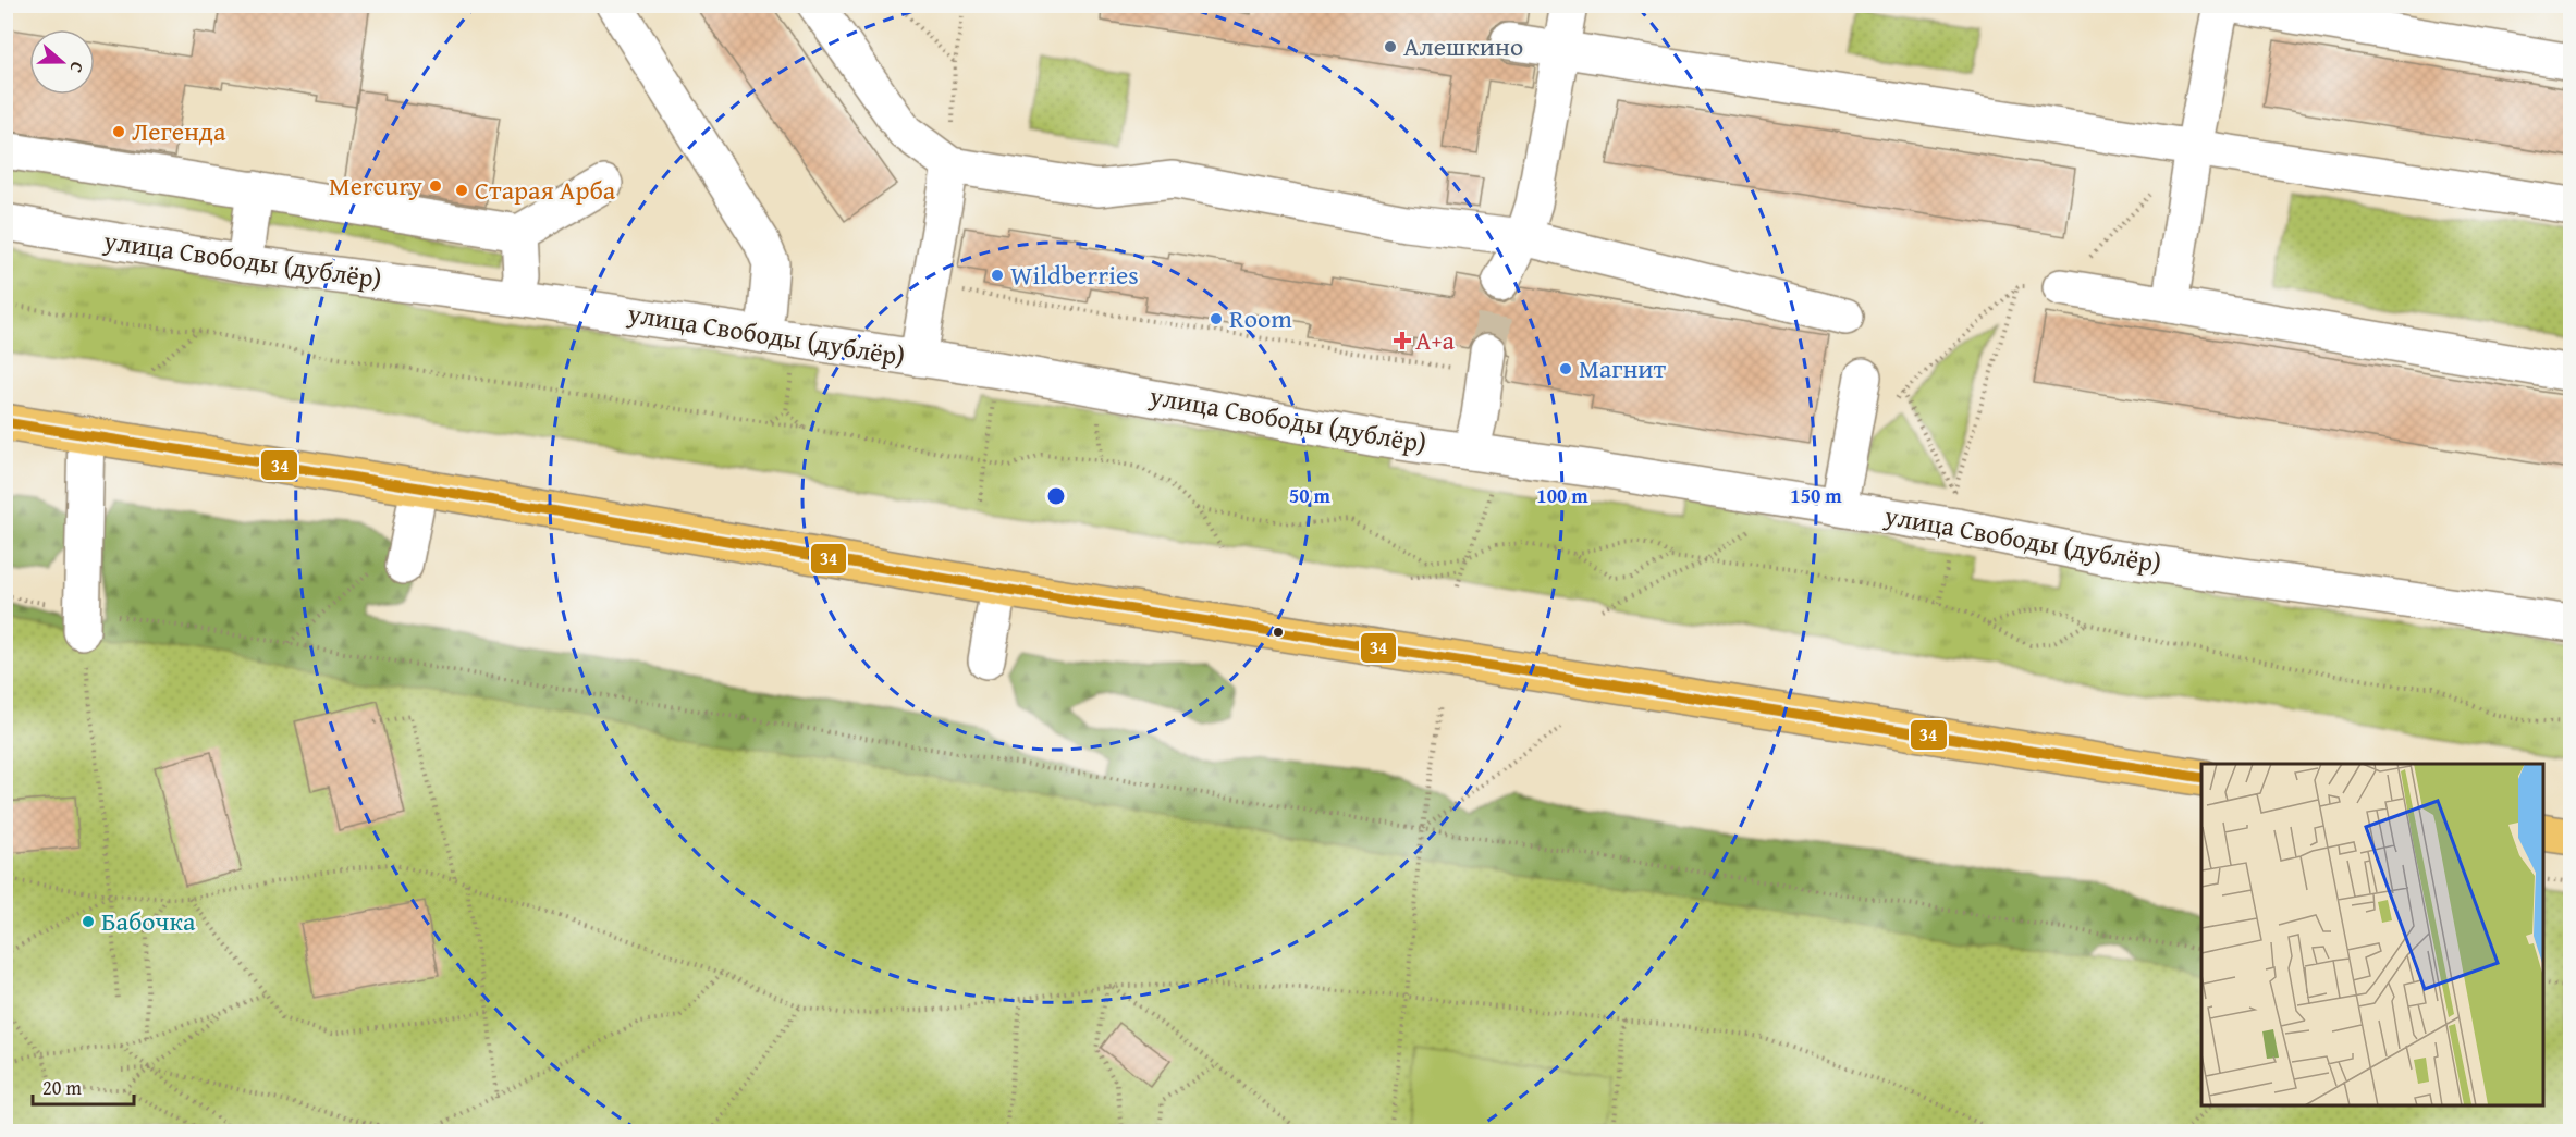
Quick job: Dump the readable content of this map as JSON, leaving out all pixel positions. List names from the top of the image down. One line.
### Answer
{"streets":{"street":["улица Свободы (дублёр)"]},"places":{"other":["Алешкино","Легенда","Mercury","Старая Арба","Wildberries","Room","Магнит","Бабочка"],"health":["А+а"]},"lines":["transit line 34"],"scale_bar":"20 m","north":"right","rings":["50 m","100 m","150 m"]}
